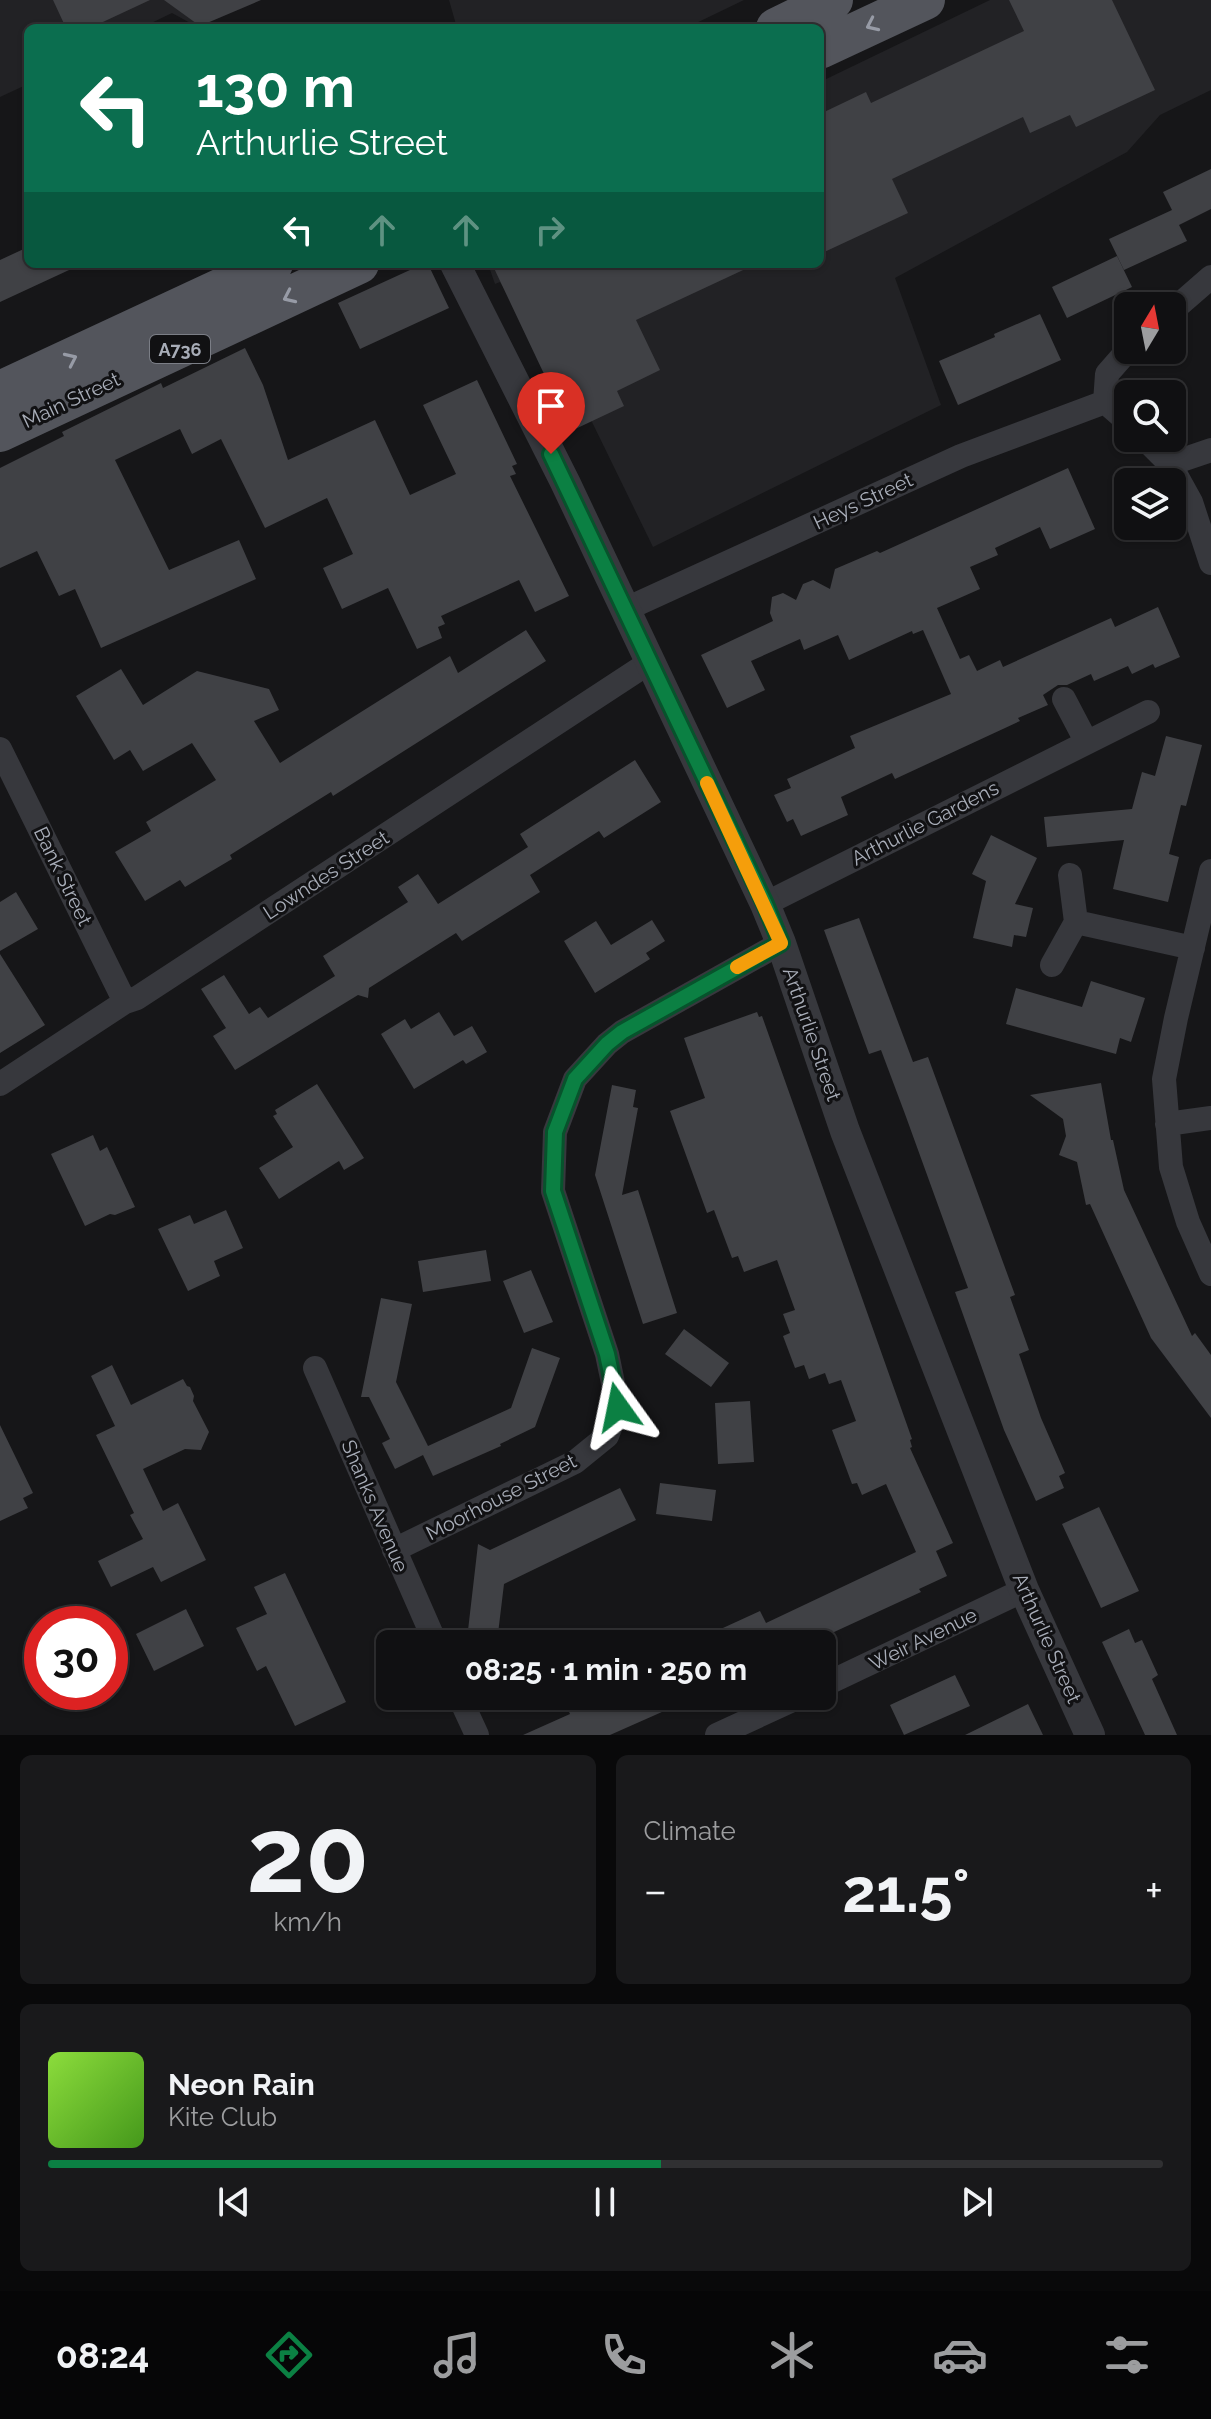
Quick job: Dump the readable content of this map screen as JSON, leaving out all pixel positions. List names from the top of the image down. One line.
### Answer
{"streets":{"main road":["A736","Main Street"],"street":["Heys Street","Arthurlie Gardens","Lowndes Street","Bank Street","Arthurlie Street","Moorhouse Street","Shanks Avenue","Weir Avenue"]},"crossings":[["Heys Street","Arthurlie Street"],["Arthurlie Gardens","Arthurlie Street"],["Lowndes Street","Bank Street"],["Lowndes Street","Arthurlie Street"],["Arthurlie Street","Moorhouse Street"],["Arthurlie Street","Weir Avenue"],["Moorhouse Street","Shanks Avenue"]],"north":"top","page":{"turn":["130 m","Arthurlie Street"],"limit":"30","trip":"08:25 · 1 min · 250 m","tile":[["20","km/h"],"Climate"],"heat":["−","21.5°","+"],"song":["Neon Rain","Kite Club"],"tabs":"08:24"}}
